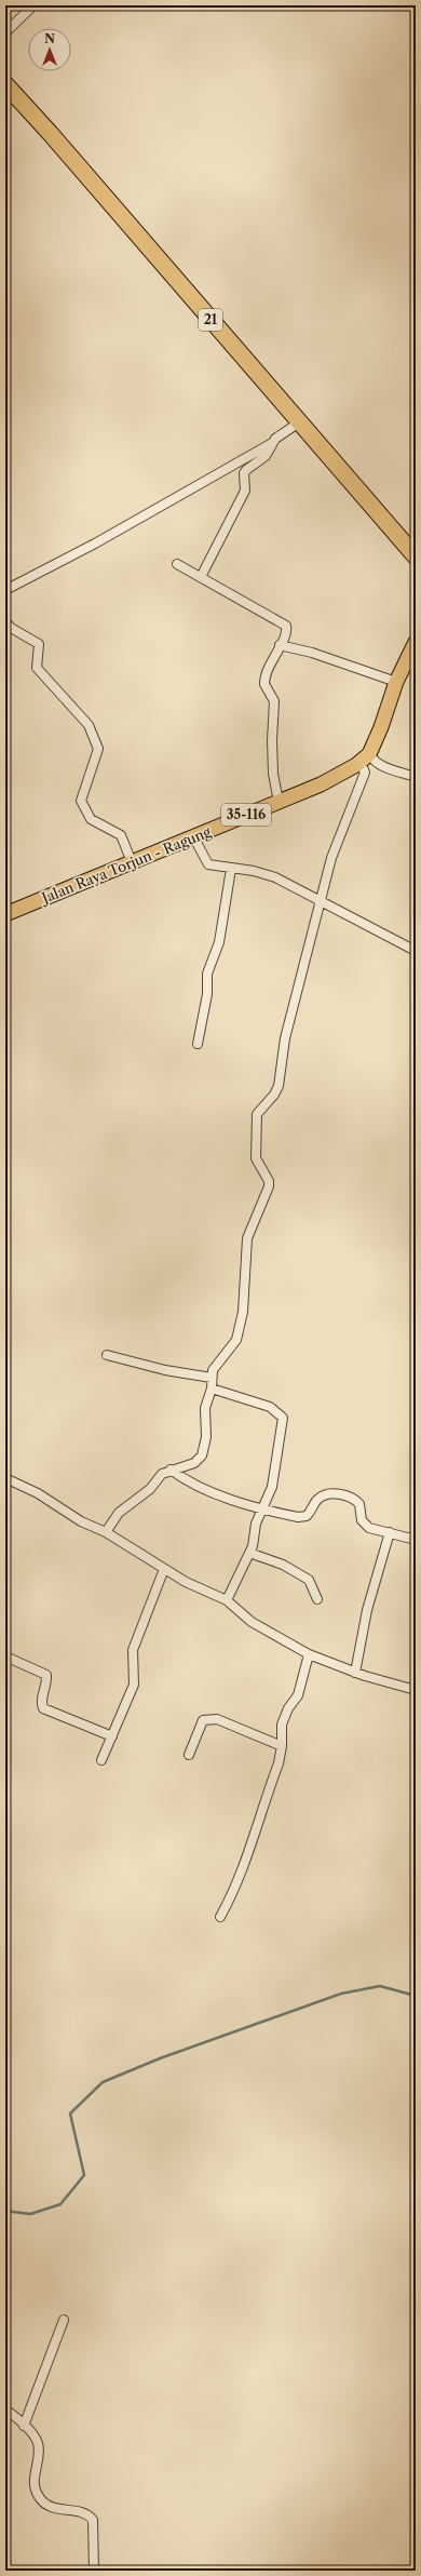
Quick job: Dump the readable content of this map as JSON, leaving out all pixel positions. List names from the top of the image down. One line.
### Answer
{"streets":{"highway":["21"],"main road":["35-116","Jalan Raya Torjun - Ragung"]},"north":"top"}
